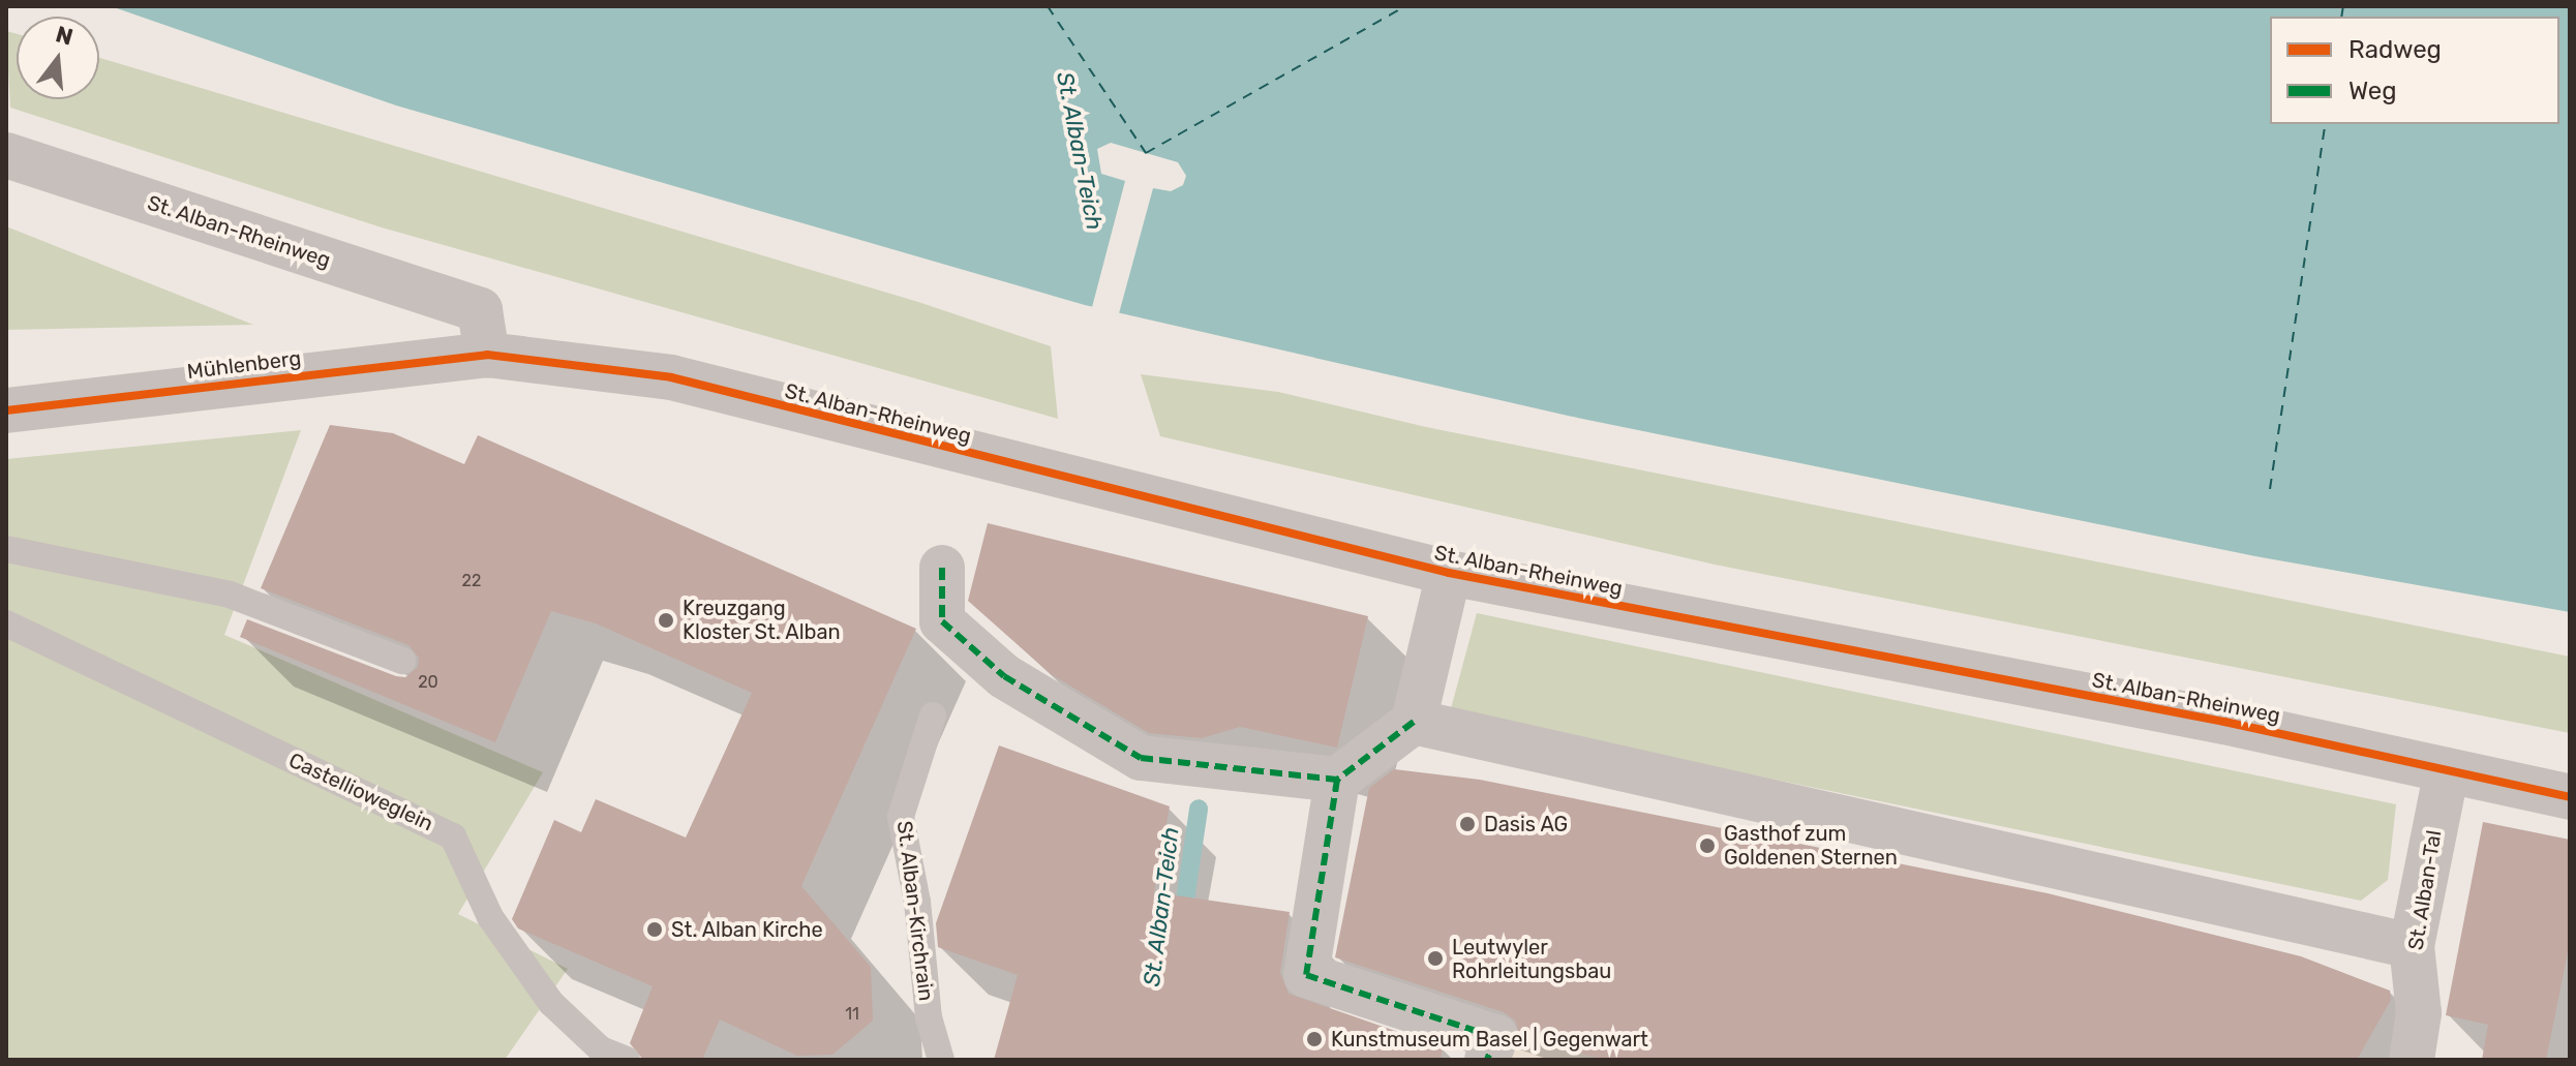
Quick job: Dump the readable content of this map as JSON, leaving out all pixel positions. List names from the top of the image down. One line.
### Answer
{"streets":{"street":["St. Alban-Rheinweg","Mühlenberg","St. Alban-Tal"],"lane":["Castellioweglein","St. Alban-Kirchrain"]},"crossings":[["St. Alban-Rheinweg","Mühlenberg"],["St. Alban-Rheinweg","St. Alban-Tal"]],"water":["St. Alban-Teich"],"places":["Kreuzgang Kloster St. Alban","Dasis AG","Gasthof zum Goldenen Sternen","St. Alban Kirche","Leutwyler Rohrleitungsbau","Kunstmuseum Basel | Gegenwart"],"house_numbers":["22","20","11"],"legend":["Radweg","Weg"],"north":"top"}
